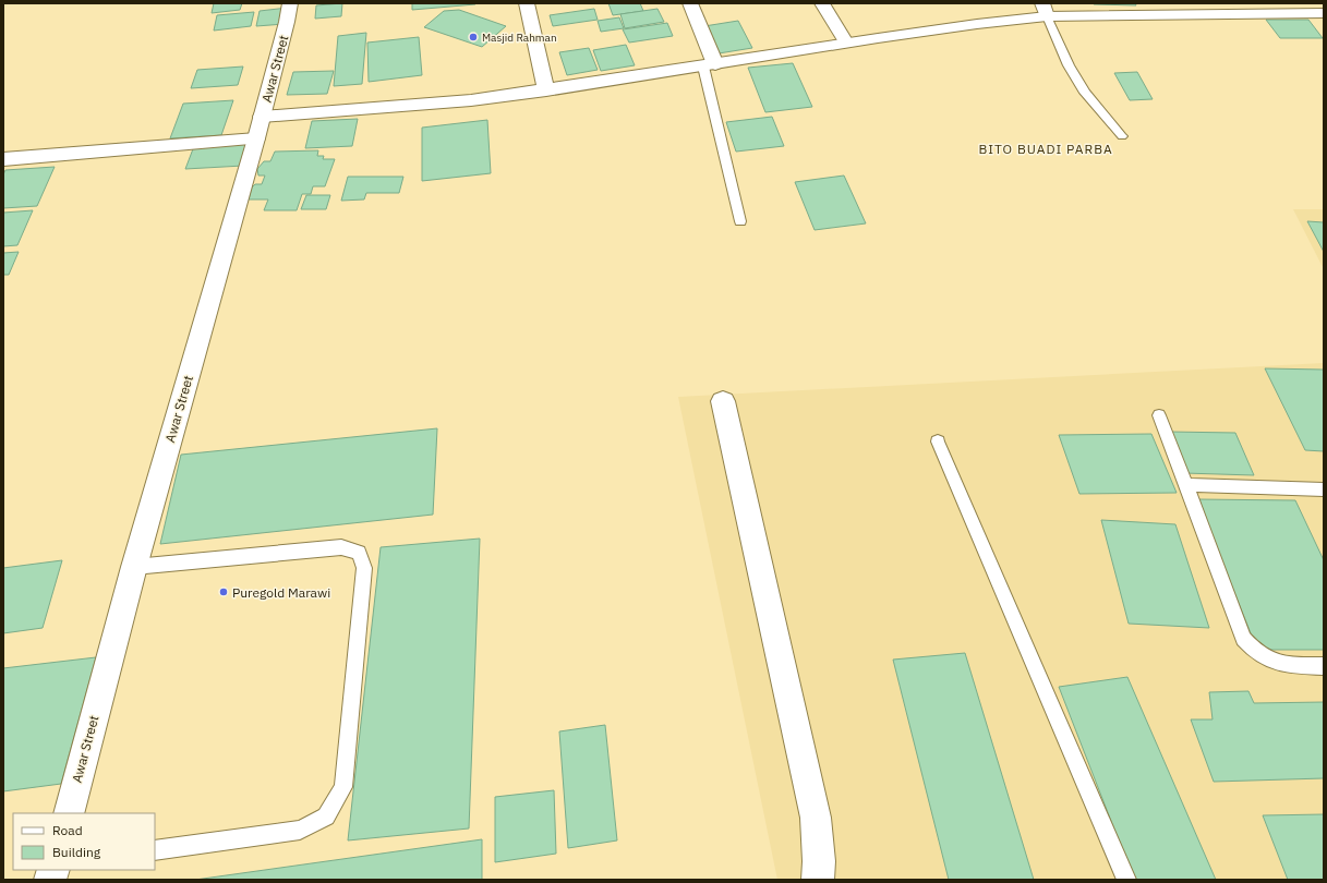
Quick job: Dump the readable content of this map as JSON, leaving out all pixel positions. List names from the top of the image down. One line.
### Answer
{"streets":{"street":["Awar Street"]},"districts":["BITO BUADI PARBA"],"places":["Masjid Rahman","Puregold Marawi"],"legend":["Road","Building"]}
